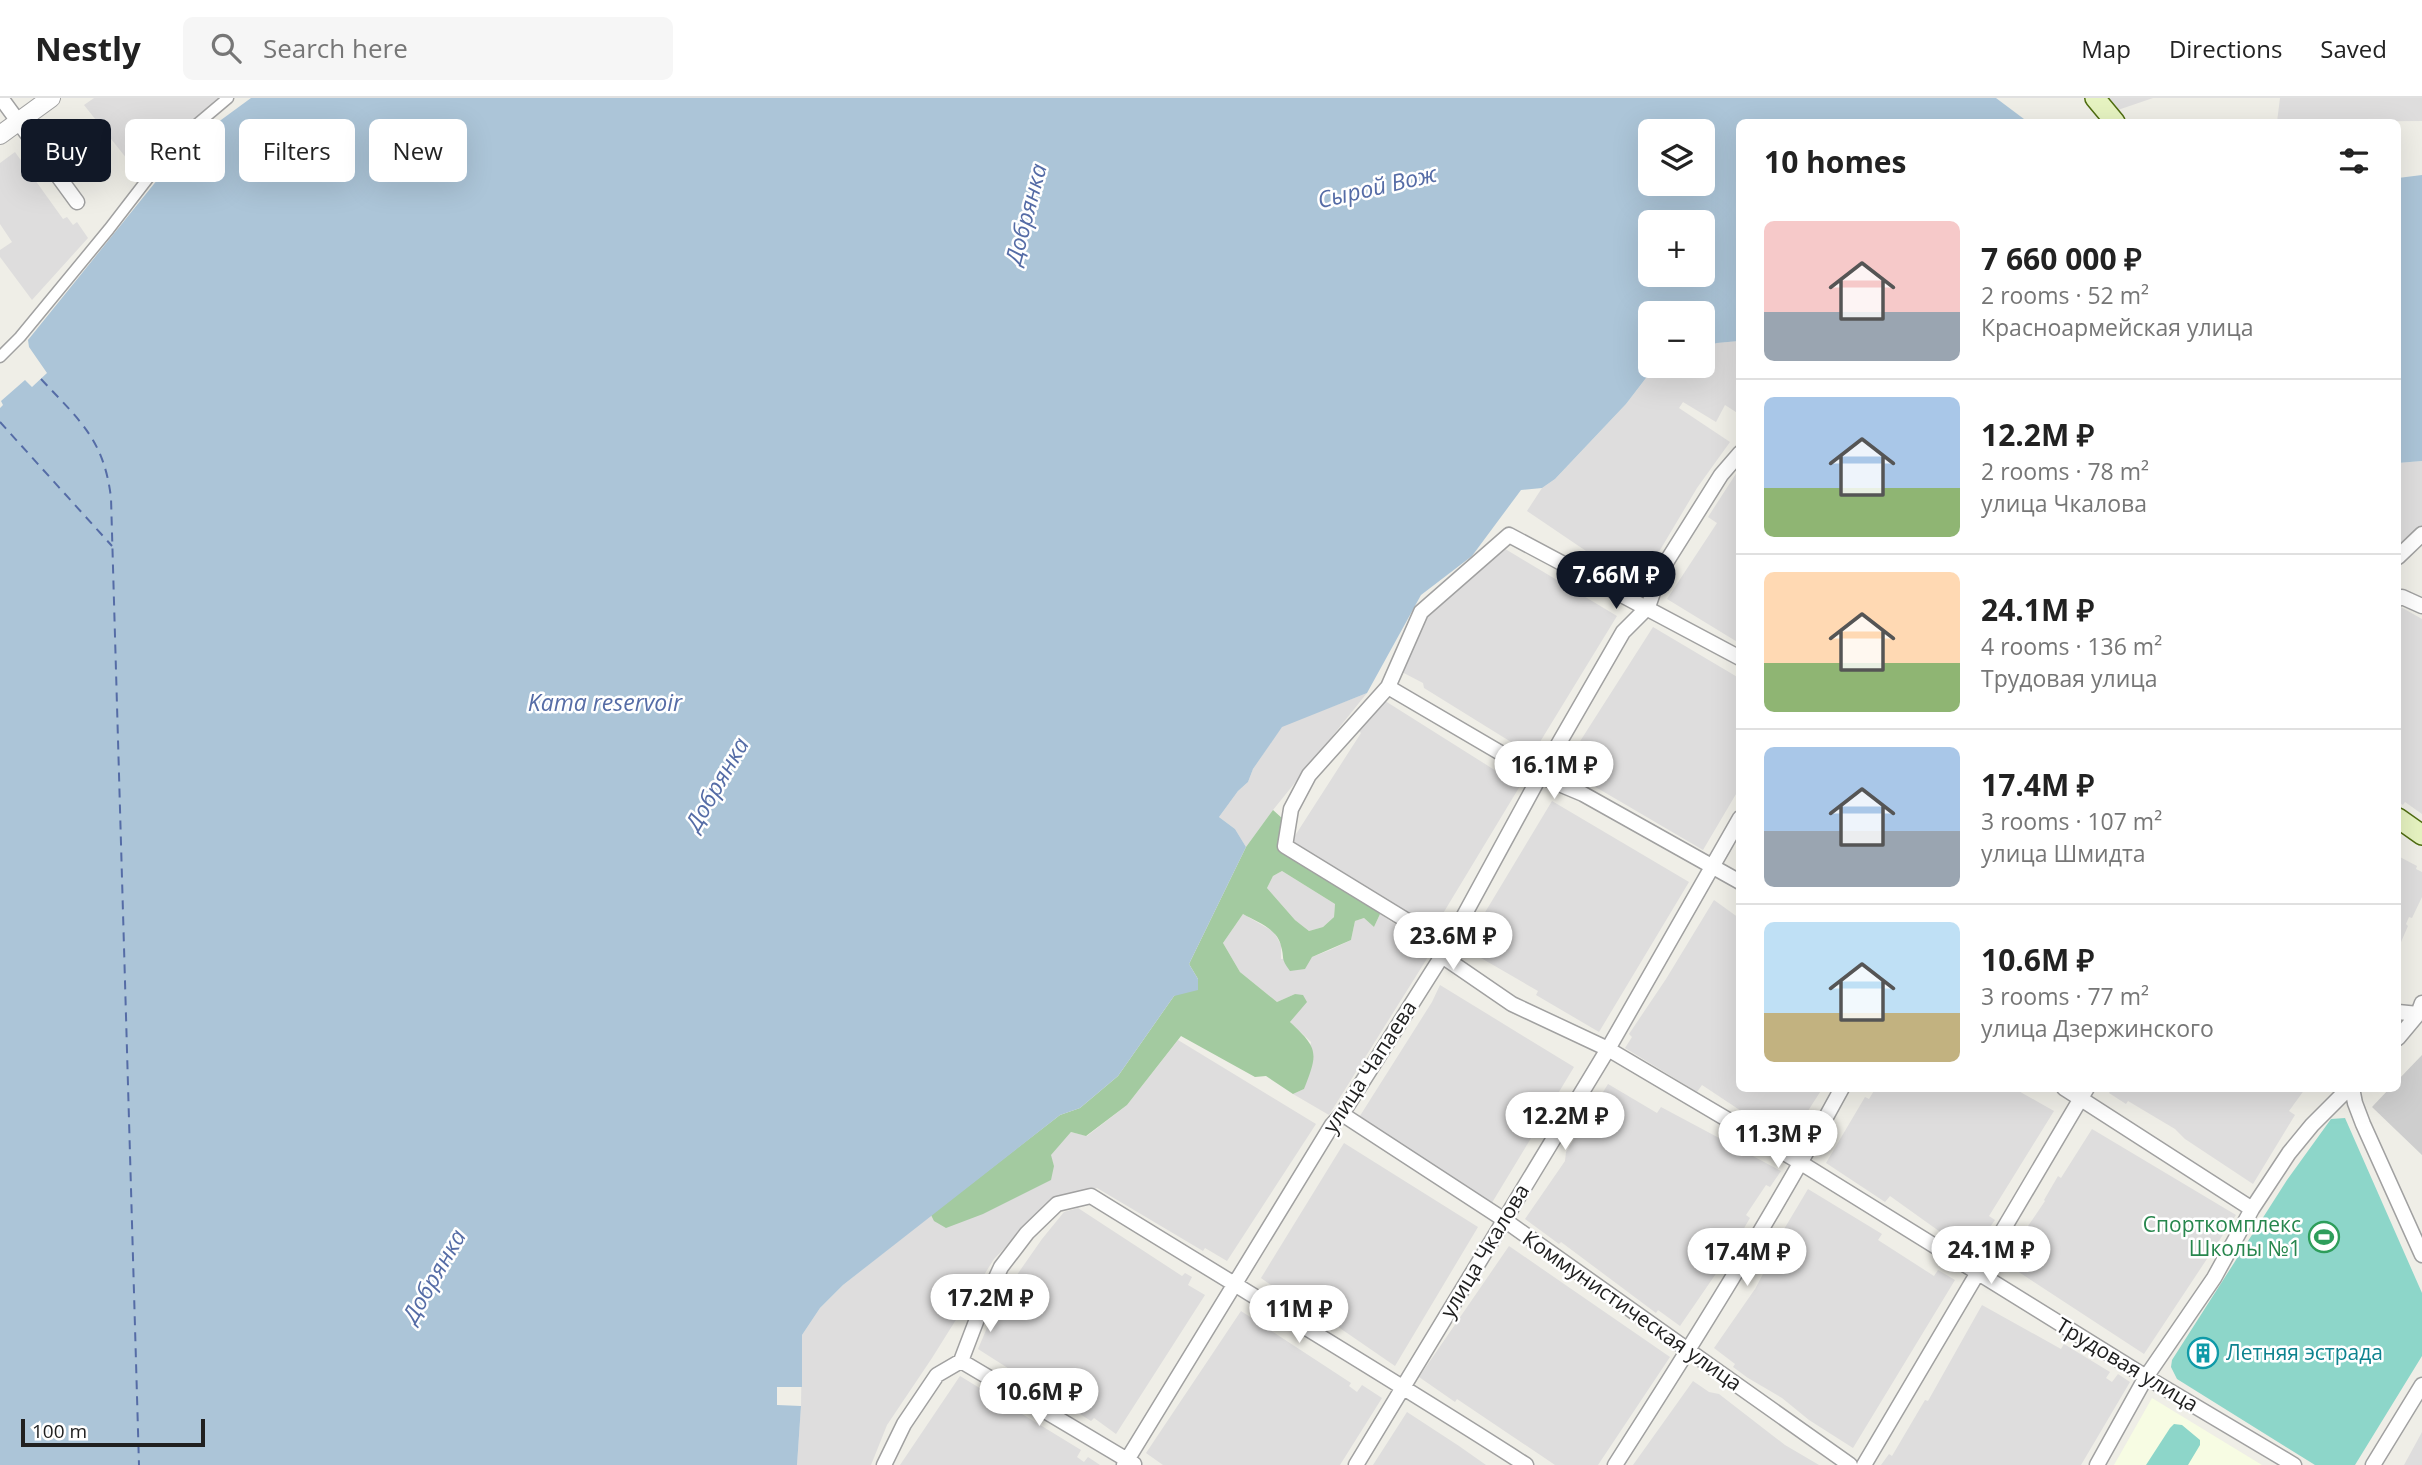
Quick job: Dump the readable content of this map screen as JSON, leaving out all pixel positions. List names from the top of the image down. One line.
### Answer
{"streets":{"street":["улица Чапаева","улица Чкалова","Коммунистическая улица","Трудовая улица"]},"crossings":[["улица Чапаева","Коммунистическая улица"],["улица Чапаева","Трудовая улица"],["улица Чкалова","Коммунистическая улица"],["улица Чкалова","Трудовая улица"]],"water":["Сырой Вож","Добрянка","Kama reservoir"],"places":{"sports":["Спорткомплекс Школы №1"],"building":["Летняя эстрада"]},"scale_bar":"100 m","page":{"header":"Nestly","search":"Search here","nav":["Map","Directions","Saved"],"map_buttons":["+","−"],"chip":["Buy","Rent","Filters","New"],"heading":"10 homes","list":[{"name":"7 660 000 ₽","note":"2 rooms · 52 m² · Красноармейская улица"},{"name":"12.2M ₽","note":"2 rooms · 78 m² · улица Чкалова"},{"name":"24.1M ₽","note":"4 rooms · 136 m² · Трудовая улица"},{"name":"17.4M ₽","note":"3 rooms · 107 m² · улица Шмидта"},{"name":"10.6M ₽","note":"3 rooms · 77 m² · улица Дзержинского"}],"price":["7.66M ₽","16.1M ₽","23.6M ₽","12.2M ₽","11.3M ₽","24.1M ₽","17.4M ₽","17.2M ₽","11M ₽","10.6M ₽"],"scale":"100 m"}}
